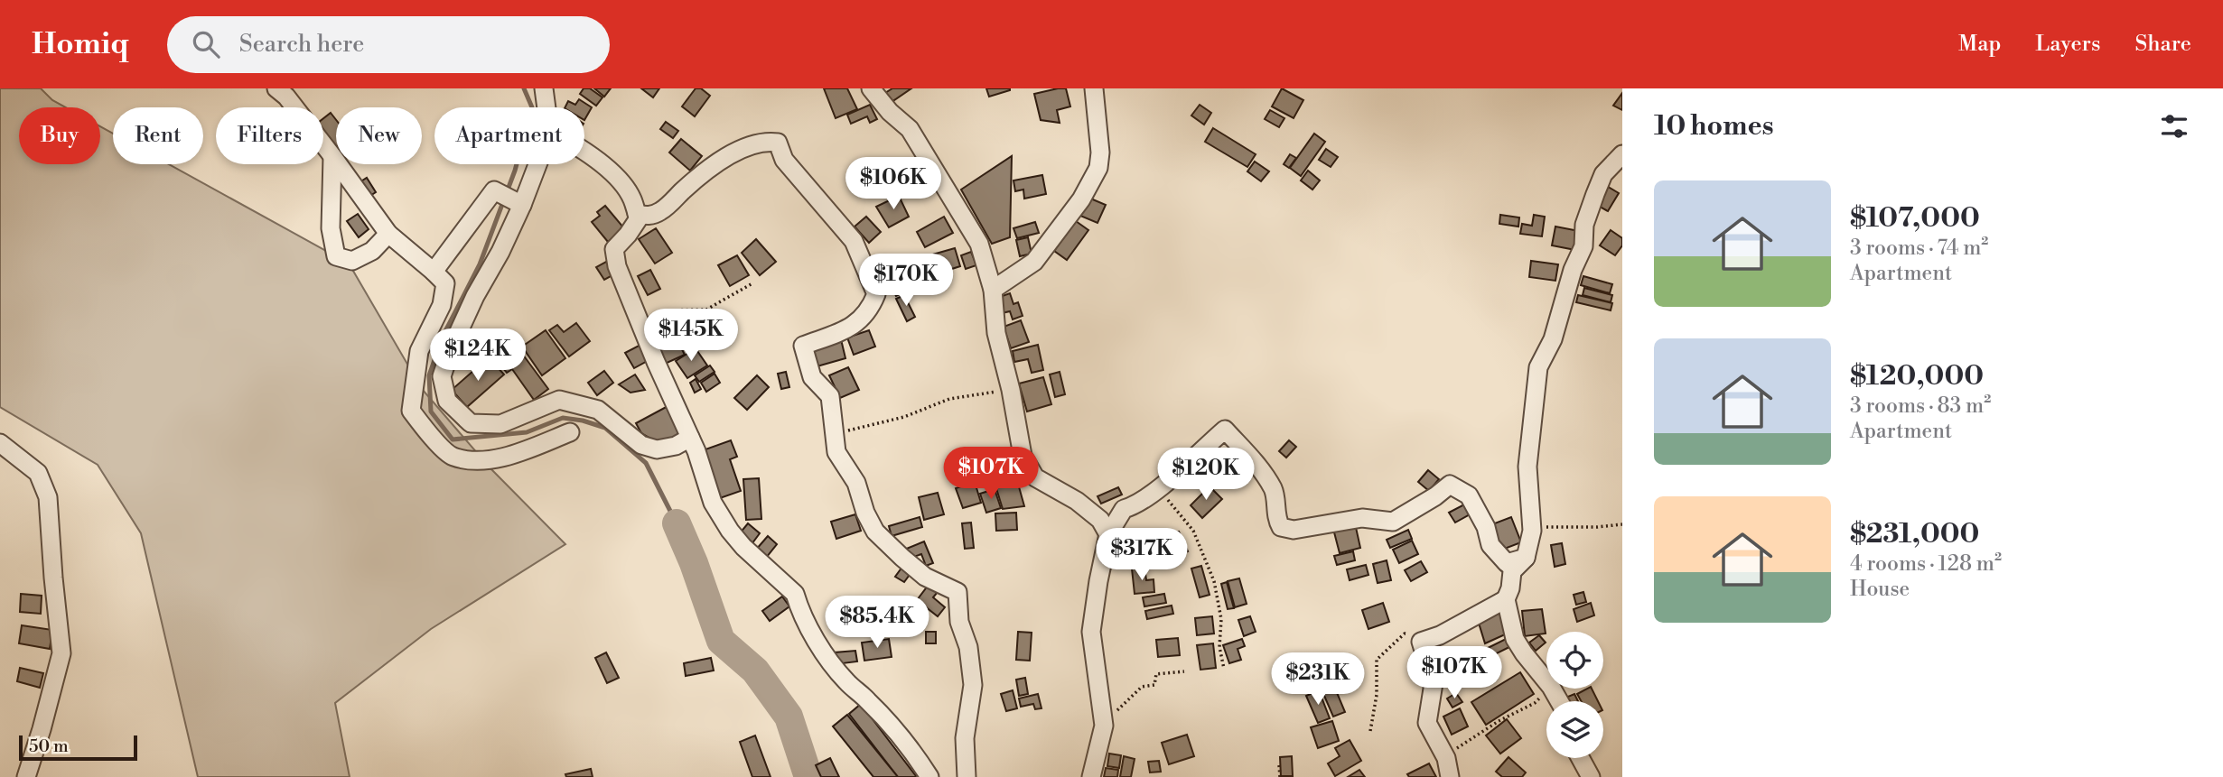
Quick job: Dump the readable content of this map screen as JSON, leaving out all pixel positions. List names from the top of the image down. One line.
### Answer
{"scale_bar":"50 m","page":{"header":"Homiq","search":"Search here","nav":["Map","Layers","Share"],"heading":"10 homes","chip":["Buy","Rent","Filters","New","Apartment"],"price":["$106K","$170K","$145K","$124K","$107K","$120K","$317K","$85.4K","$107K","$231K"],"list":[{"name":"$107,000","note":"3 rooms · 74 m² · Apartment"},{"name":"$120,000","note":"3 rooms · 83 m² · Apartment"},{"name":"$231,000","note":"4 rooms · 128 m² · House"}],"scale":"50 m"}}
